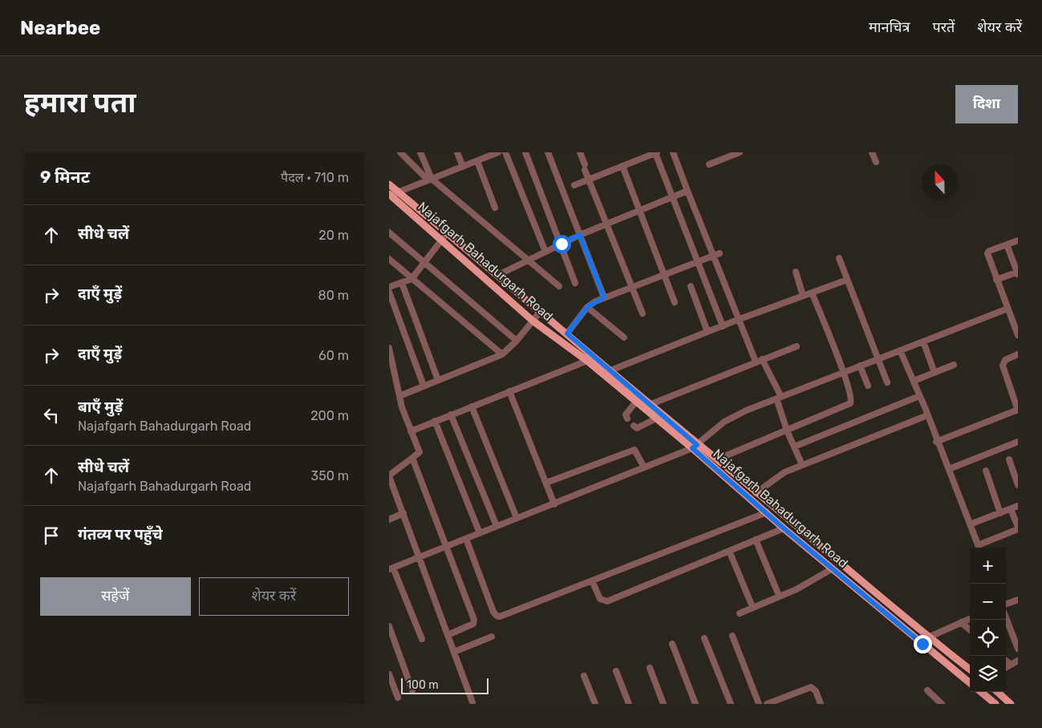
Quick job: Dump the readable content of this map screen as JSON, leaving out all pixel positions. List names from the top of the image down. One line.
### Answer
{"streets":{"main road":["Najafgarh Bahadurgarh Road"]},"scale_bar":"100 m","north":"top","page":{"header":"Nearbee","nav":["मानचित्र","परतें","शेयर करें"],"buttons":["दिशा",["सहेजें","शेयर करें"]],"title":"हमारा पता","heading":["9 मिनट","पैदल · 710 m"],"list":[["सीधे चलें","20 m"],["दाएँ मुड़ें","80 m"],["दाएँ मुड़ें","60 m"],["बाएँ मुड़ें","Najafgarh Bahadurgarh Road","200 m"],["सीधे चलें","Najafgarh Bahadurgarh Road","350 m"],"गंतव्य पर पहुँचे"],"map_buttons":["+","−"],"scale":"100 m"}}
